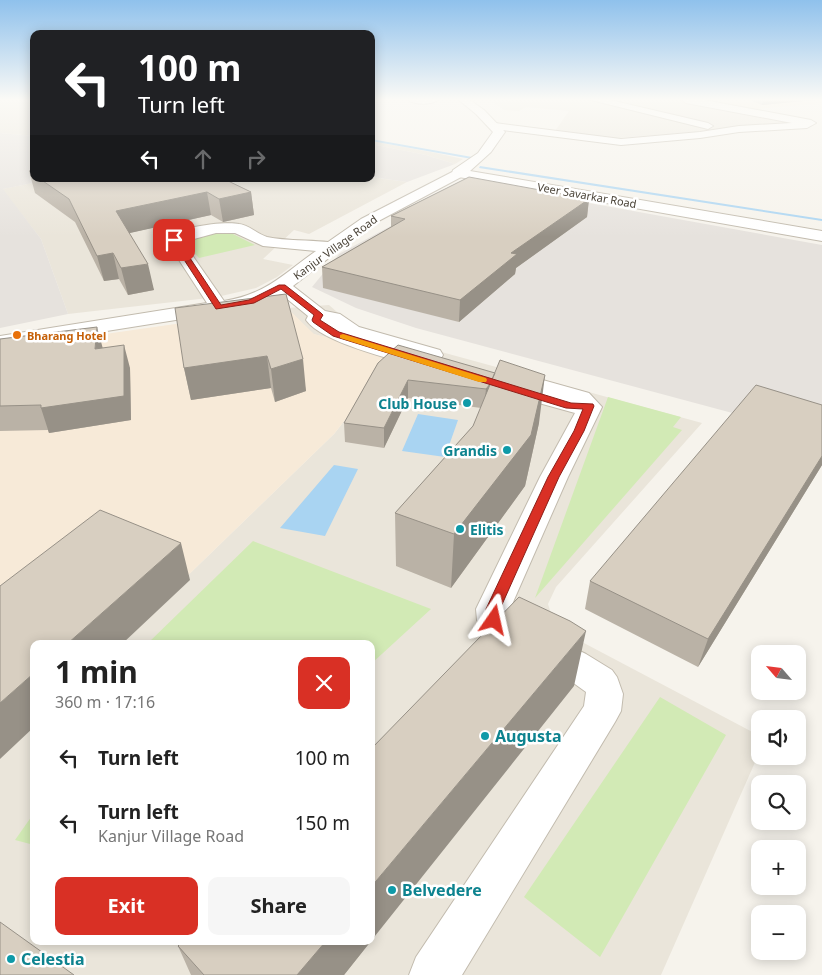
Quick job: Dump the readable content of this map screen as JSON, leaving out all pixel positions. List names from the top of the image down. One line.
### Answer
{"streets":{"street":["Veer Savarkar Road","Kanjur Village Road"]},"crossings":[["Veer Savarkar Road","Kanjur Village Road"]],"places":["Bharang Hotel","Club House","Grandis","Elitis","Augusta","Belvedere","Celestia"],"north":"top left","page":{"turn":["100 m","Turn left"],"heading":["1 min","360 m · 17:16"],"map_buttons":["+","−"],"list":[{"name":"Turn left","value":"100 m"},{"name":"Turn left","note":"Kanjur Village Road","value":"150 m"}],"buttons":["Exit","Share"]}}
